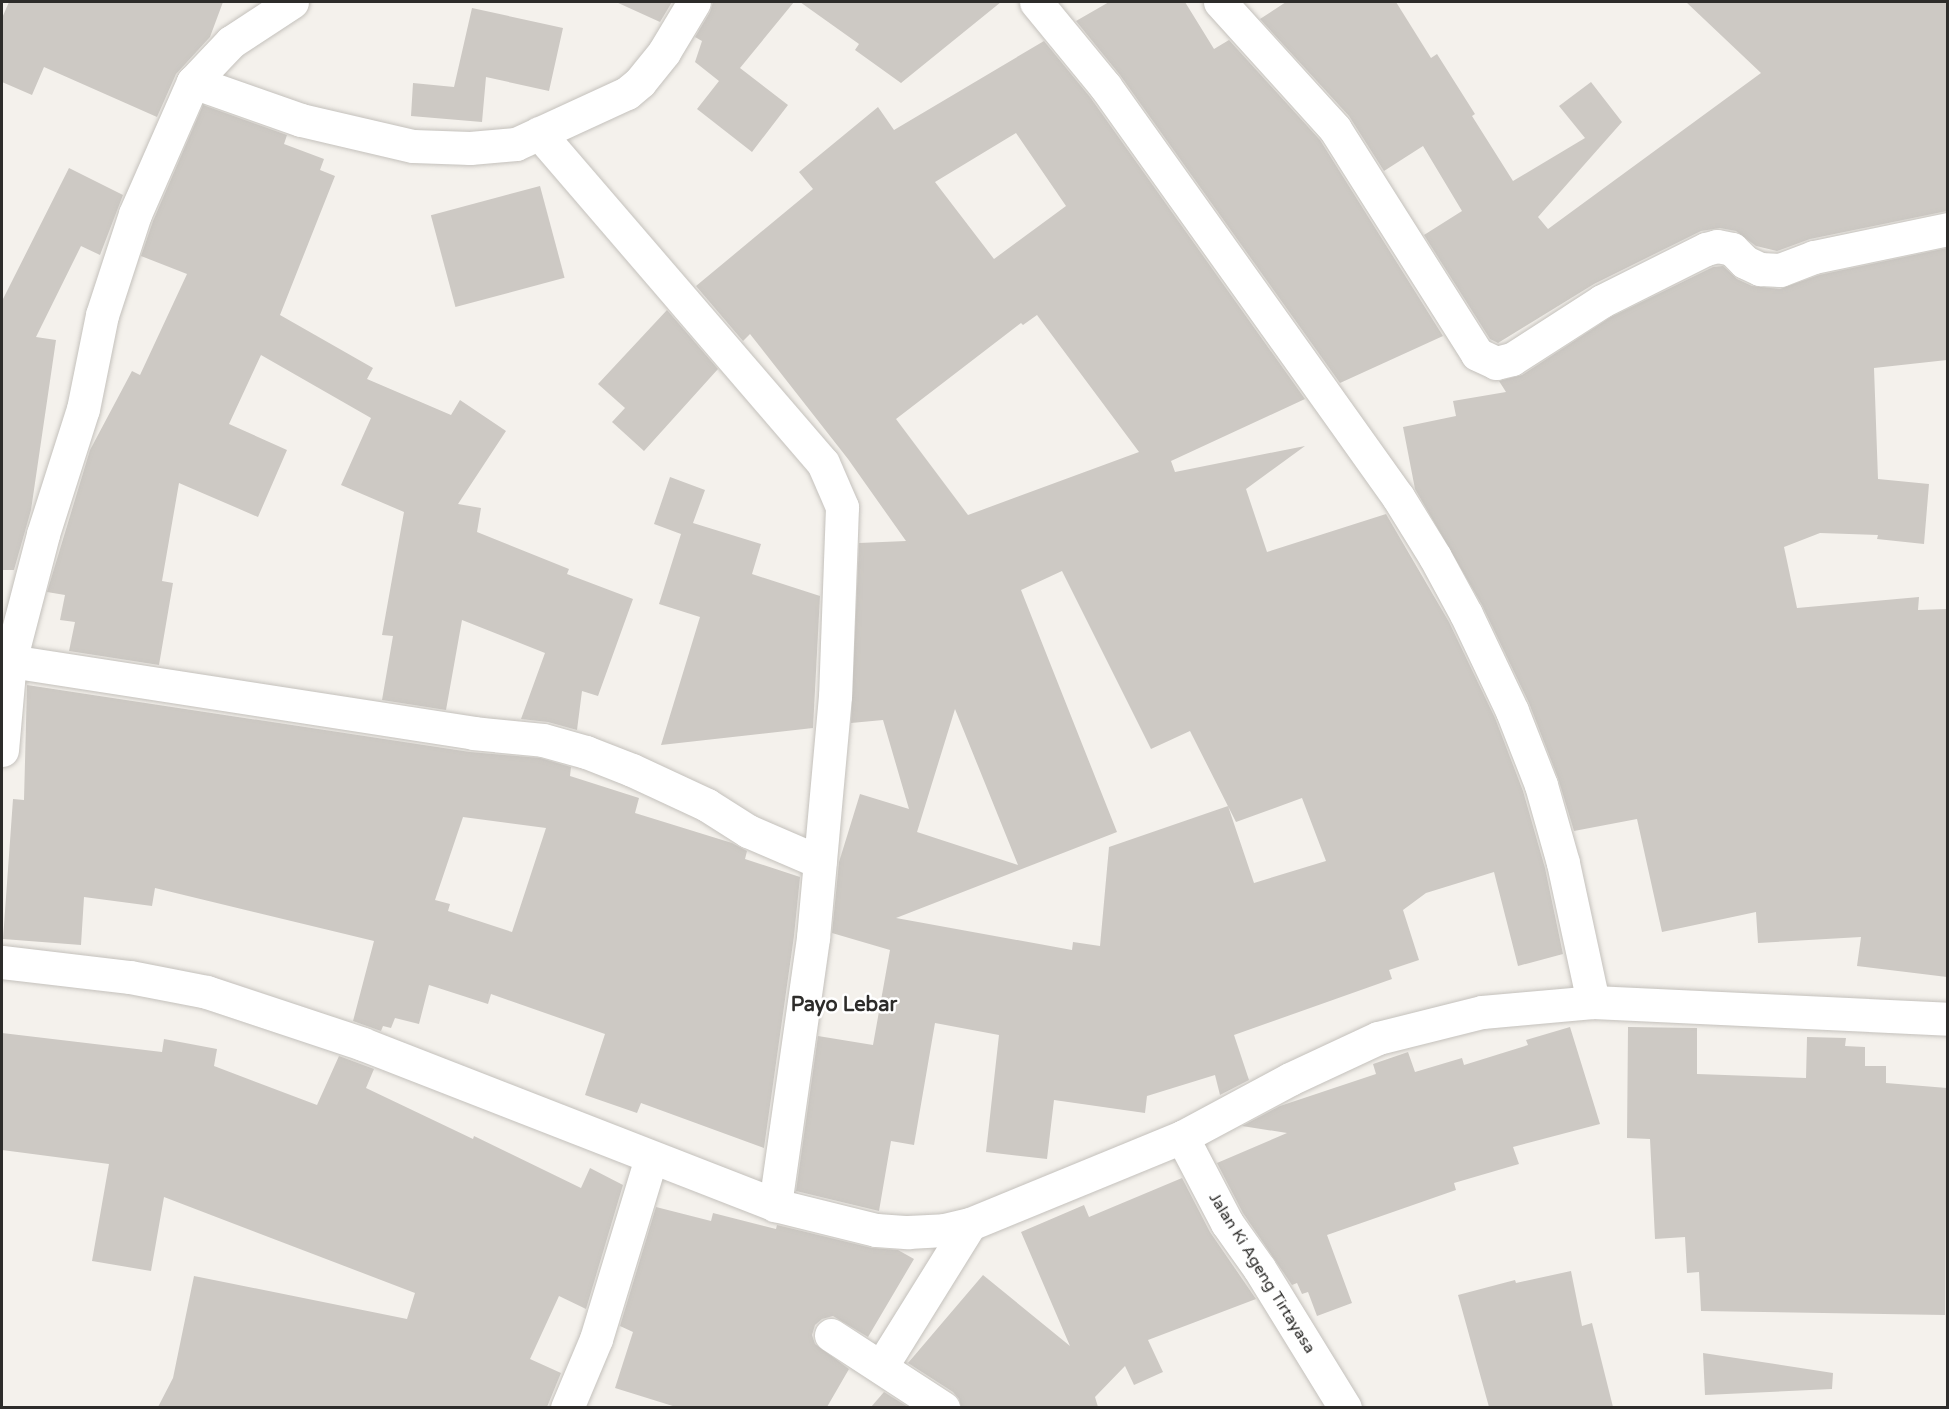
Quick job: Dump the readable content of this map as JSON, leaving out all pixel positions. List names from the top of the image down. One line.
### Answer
{"streets":{"street":["Jalan Ki Ageng Tirtayasa"]},"districts":["Payo Lebar"]}
